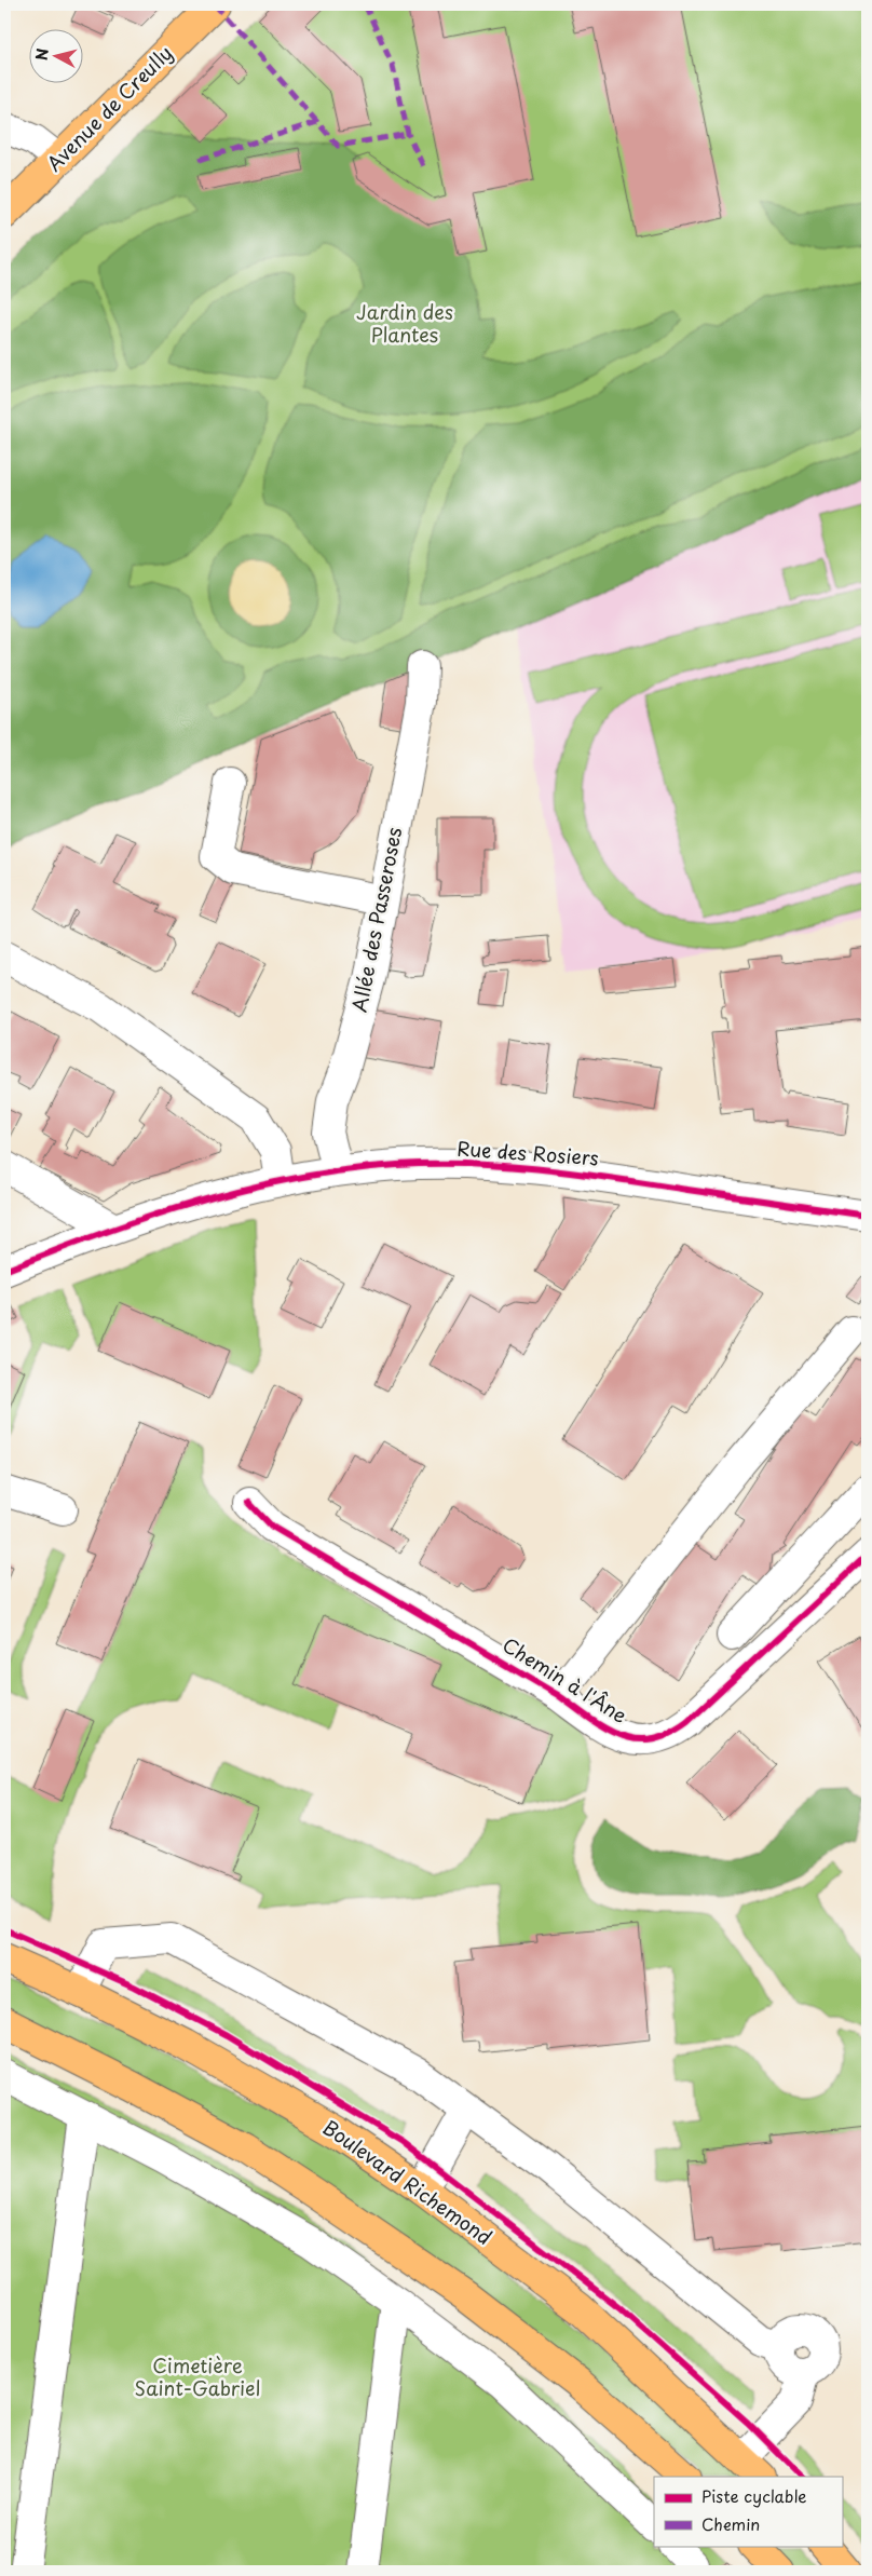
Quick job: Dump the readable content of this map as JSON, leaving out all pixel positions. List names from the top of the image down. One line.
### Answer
{"streets":{"main road":["Avenue de Creully","Boulevard Richemond"],"street":["Allée des Passeroses","Rue des Rosiers","Chemin à l'Âne"]},"crossings":[["Allée des Passeroses","Rue des Rosiers"]],"parks":["Jardin des Plantes","Cimetière Saint-Gabriel"],"legend":["Piste cyclable","Chemin"],"north":"left"}
